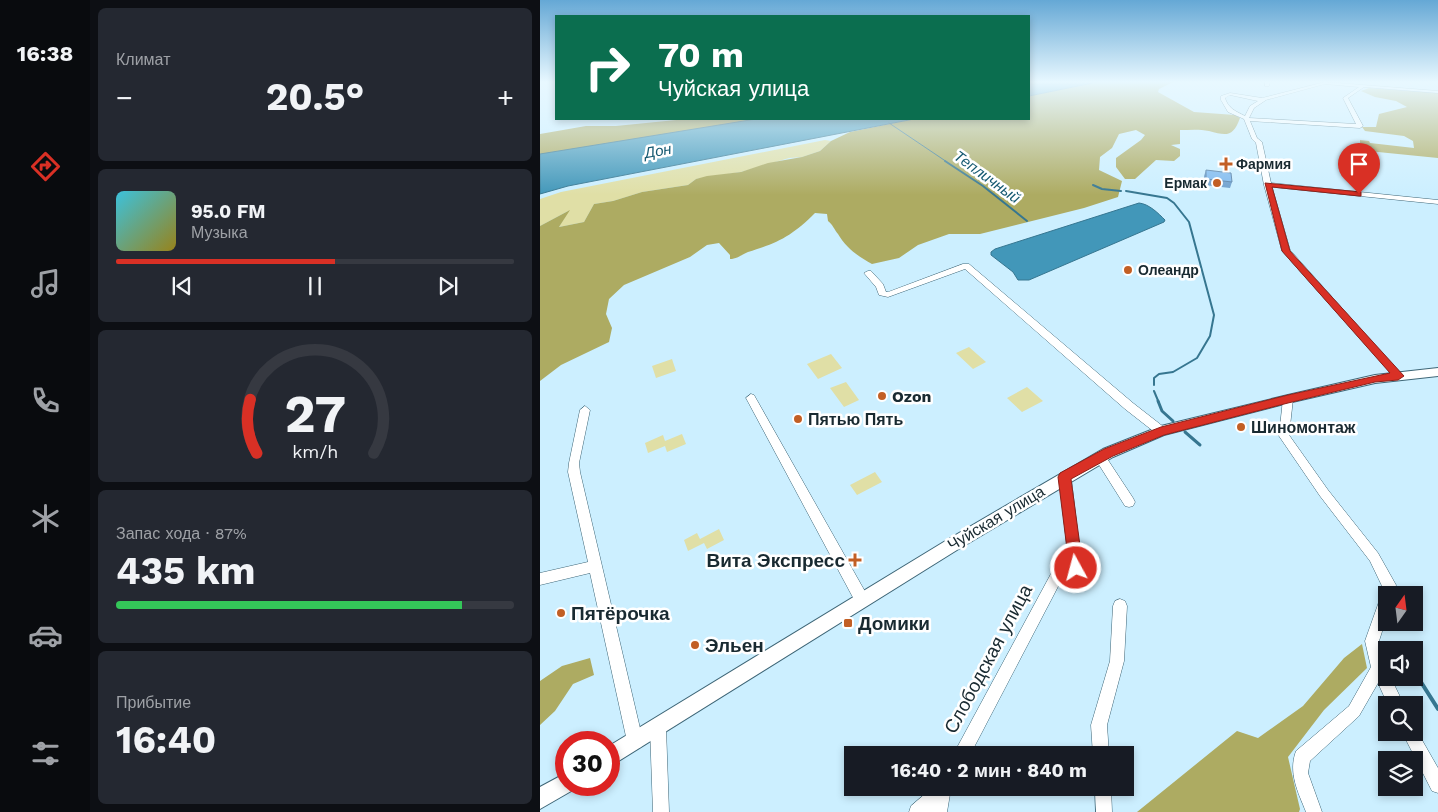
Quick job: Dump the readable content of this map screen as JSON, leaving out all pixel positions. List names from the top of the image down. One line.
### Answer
{"streets":{"street":["Чуйская улица","Слободская улица"]},"crossings":[["Чуйская улица","Слободская улица"]],"water":["Дон","Тепличный"],"places":{"health":["Фармия","Вита Экспресс"],"other":["Ермак","Олеандр","Ozon","Пятью Пять","Шиномонтаж","Пятёрочка","Эльен"],"transit":["Домики"]},"north":"top","page":{"tabs":"16:38","tile":["Климат",["Запас хода · 87%","435 km"],["Прибытие","16:40"]],"turn":["70 m","Чуйская улица"],"heat":["−","20.5°","+"],"song":["95.0 FM","Музыка"],"limit":"30","trip":"16:40 · 2 мин · 840 m","gauge":["27","km/h"]}}
